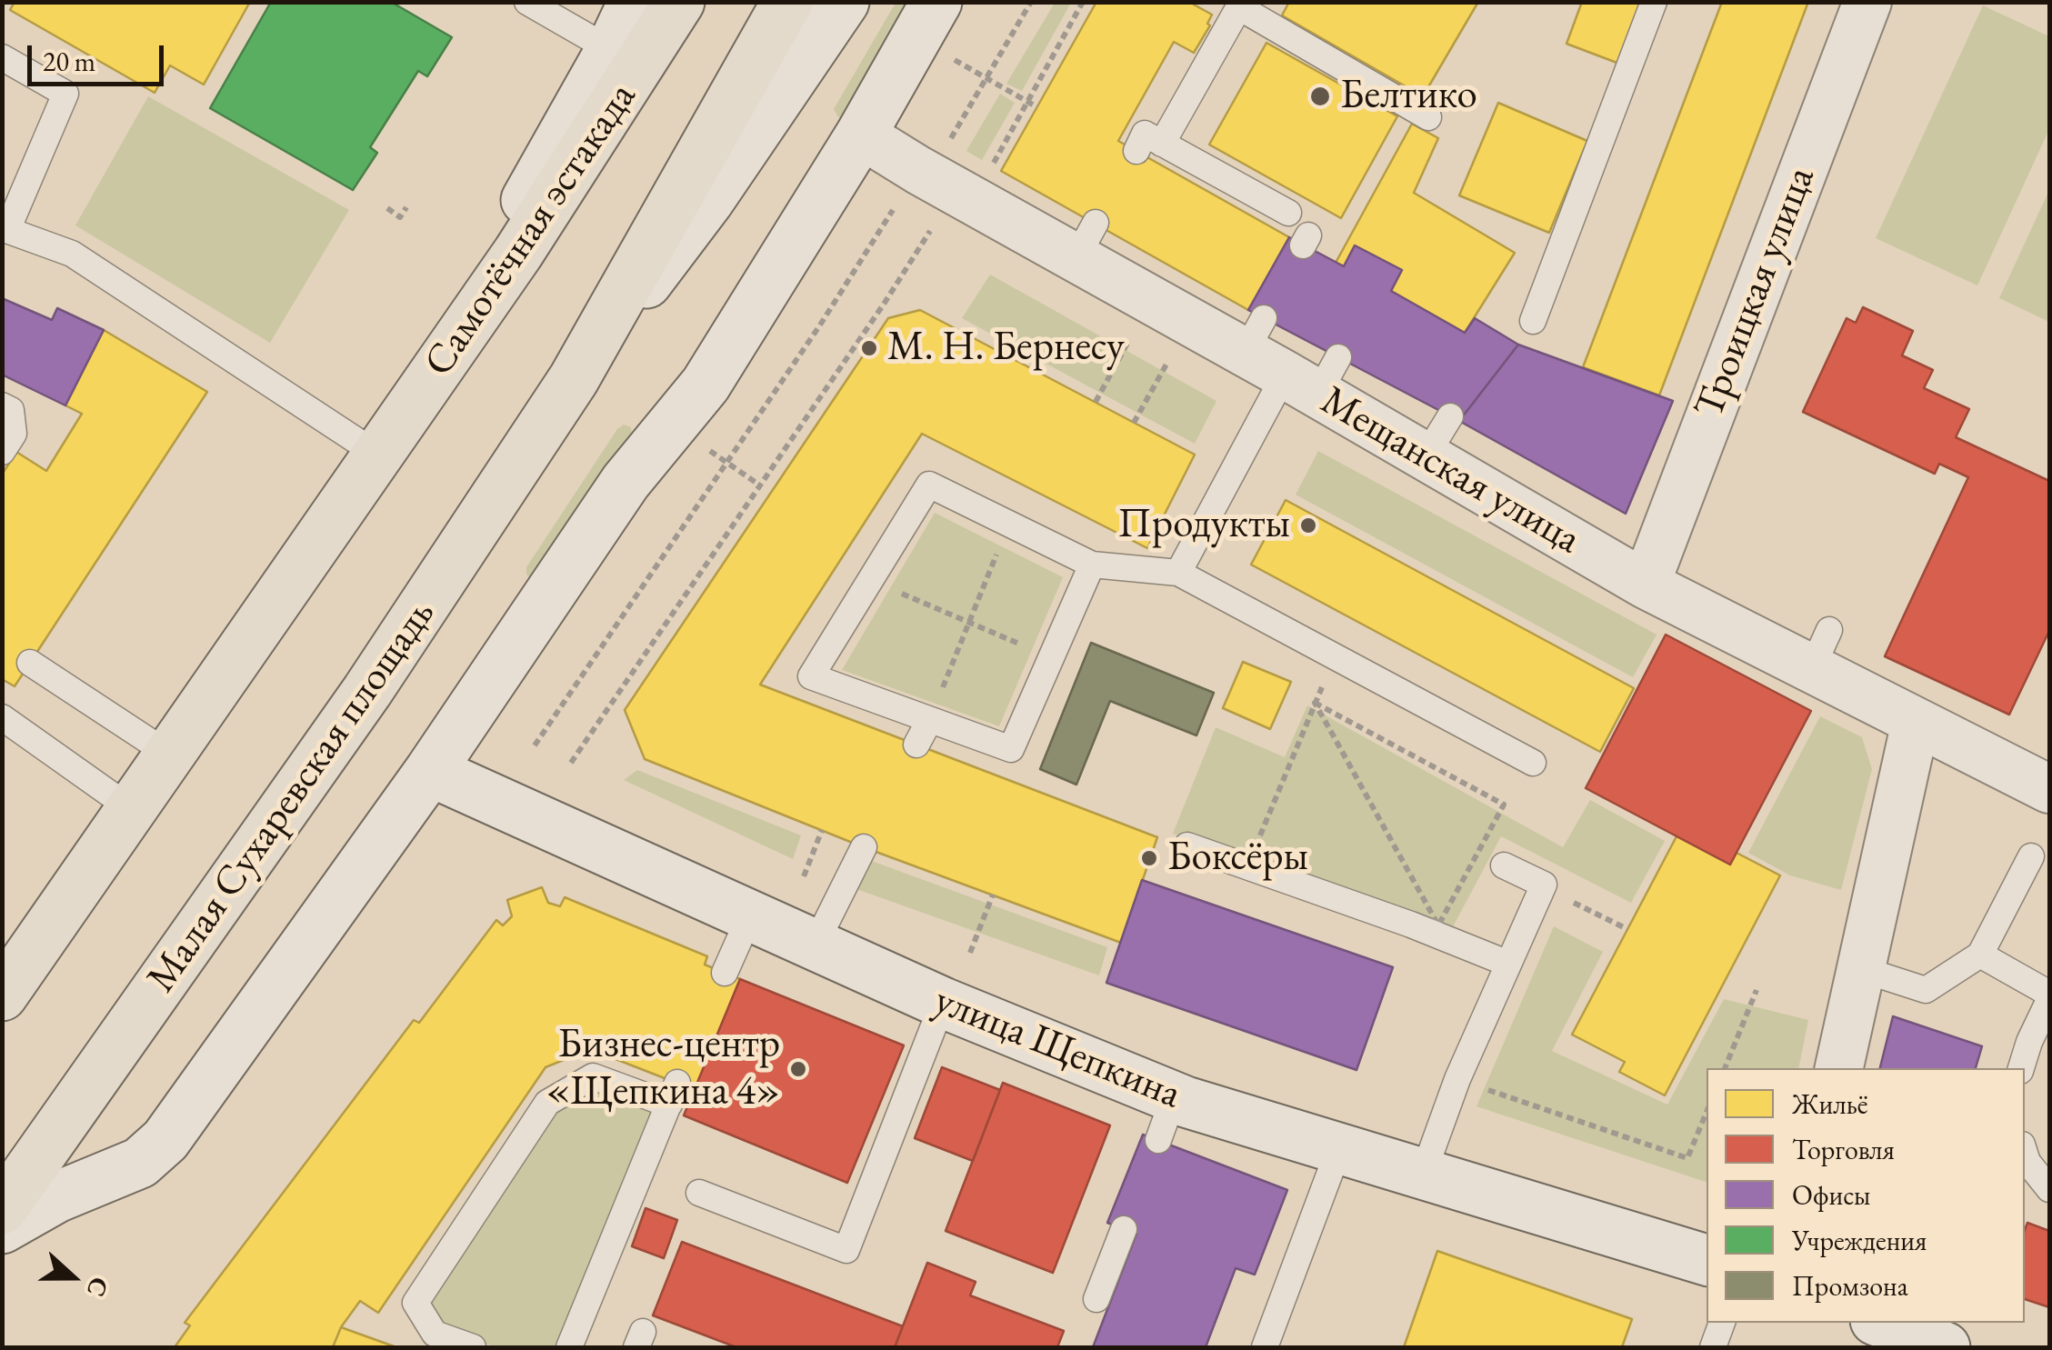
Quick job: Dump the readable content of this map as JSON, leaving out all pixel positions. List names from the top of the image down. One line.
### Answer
{"streets":{"main road":["Самотёчная эстакада","Малая Сухаревская площадь"],"street":["Троицкая улица","Мещанская улица","улица Щепкина"]},"crossings":[["Троицкая улица","Мещанская улица"]],"places":["Белтико","М. Н. Бернесу","Продукты","Боксёры","Бизнес-центр «Щепкина 4»"],"legend":["Жильё","Торговля","Офисы","Учреждения","Промзона"],"scale_bar":"20 m","north":"right"}
